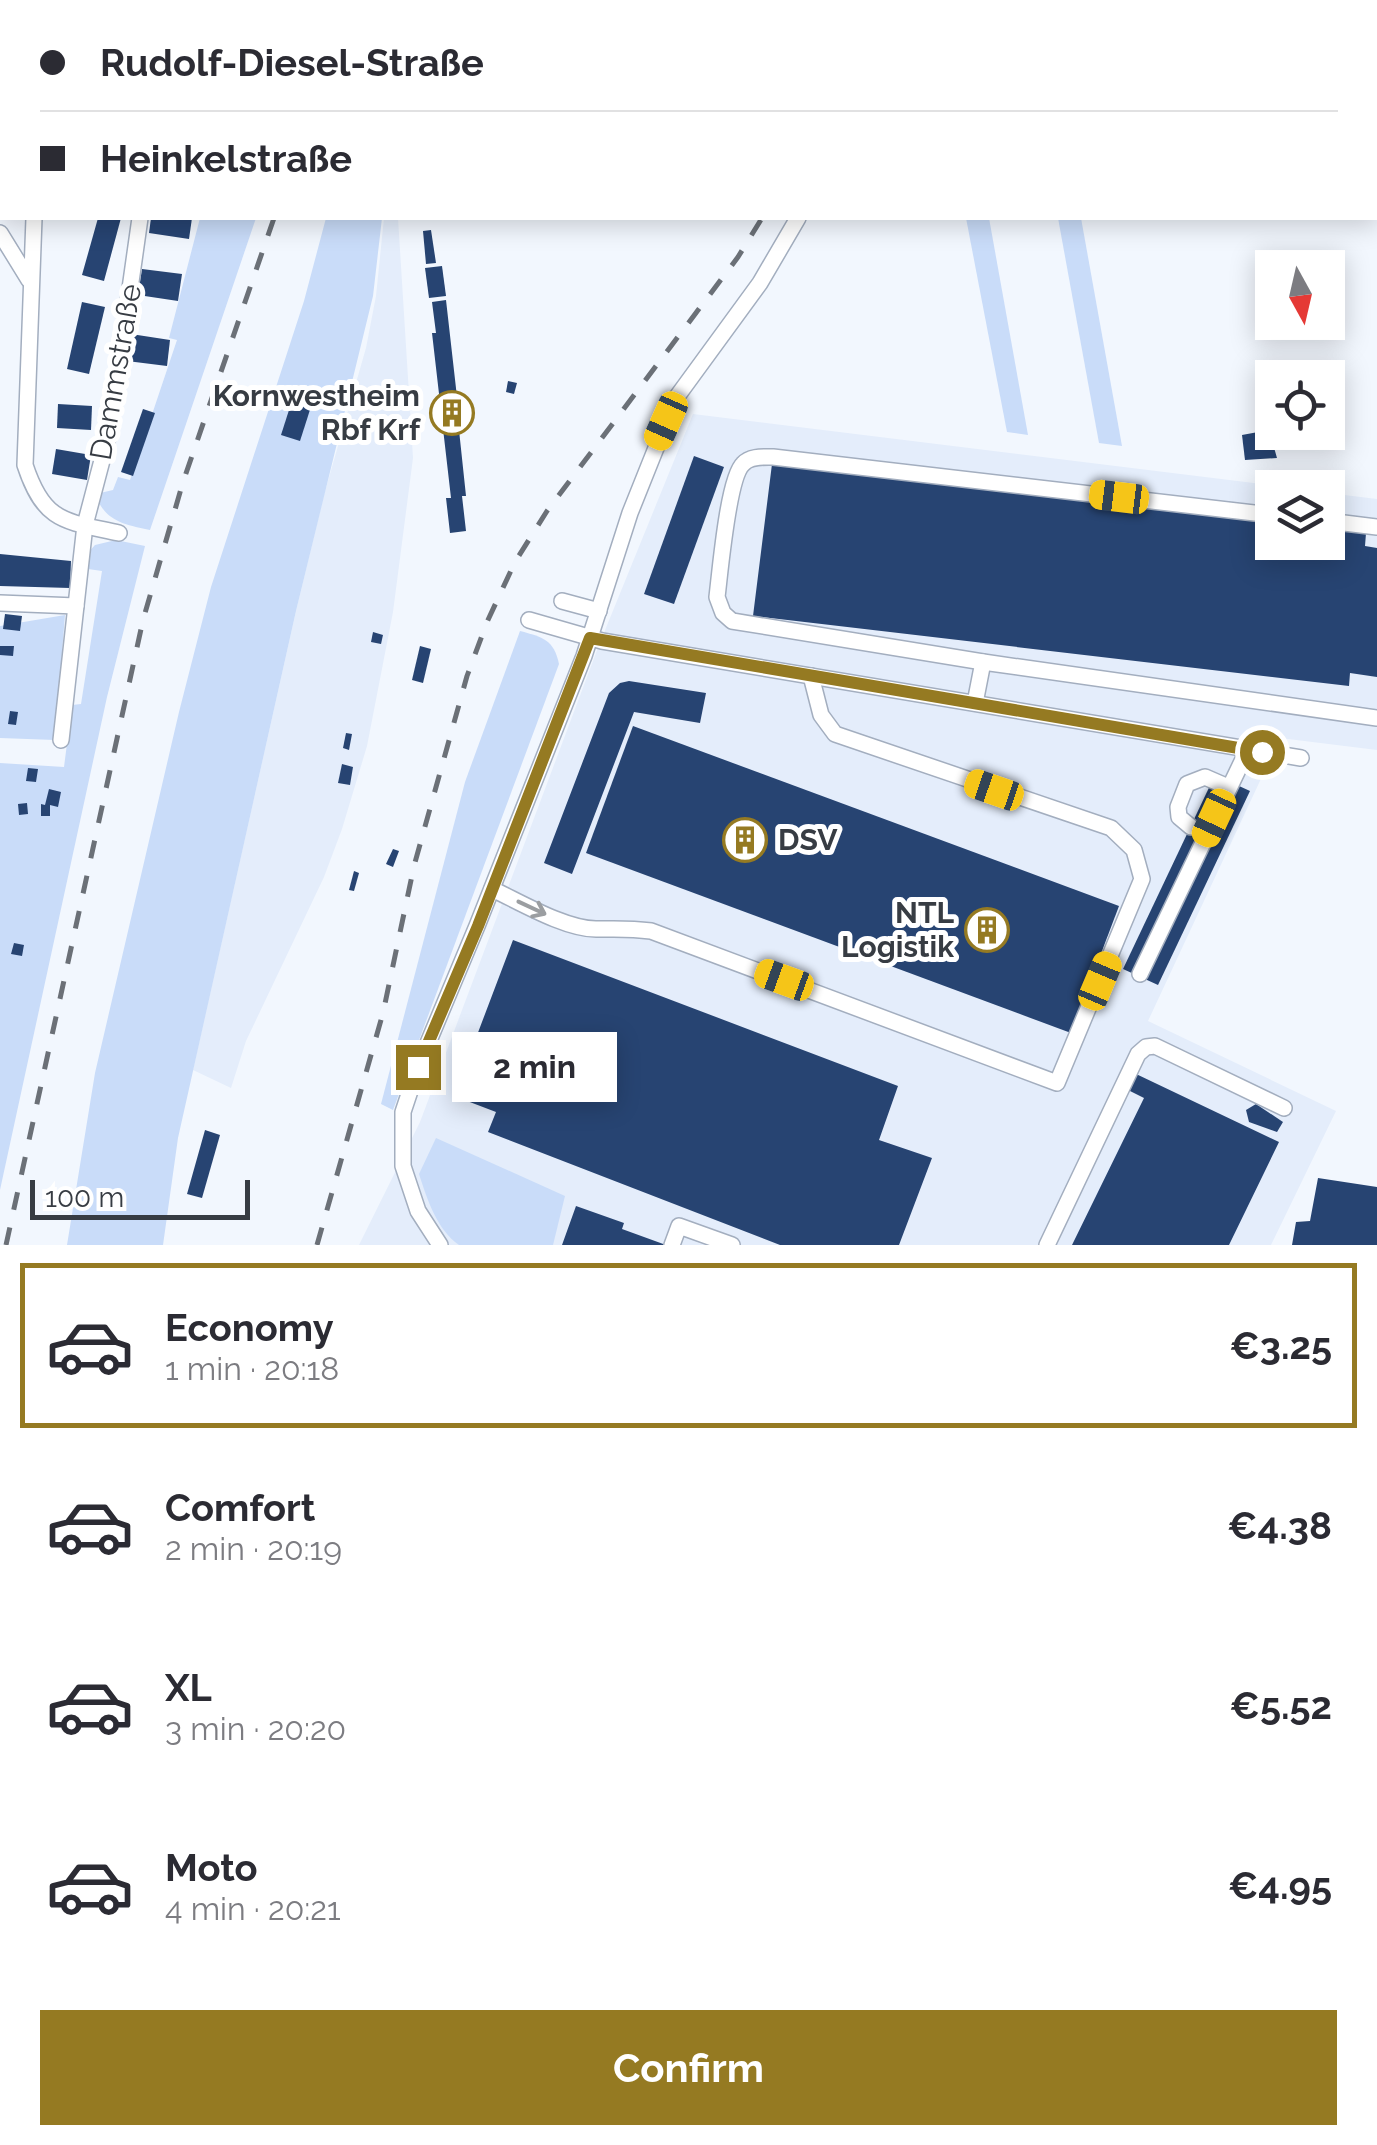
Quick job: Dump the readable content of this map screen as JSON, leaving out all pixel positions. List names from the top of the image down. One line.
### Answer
{"streets":{"street":["Dammstraße"]},"places":{"building":["Kornwestheim Rbf Krf","DSV","NTL Logistik"]},"scale_bar":"100 m","north":"bottom","page":{"banner":["Rudolf-Diesel-Straße","Heinkelstraße"],"bubble":"2 min","scale":"100 m","list":[{"name":"Economy","note":"1 min · 20:18","value":"€3.25"},{"name":"Comfort","note":"2 min · 20:19","value":"€4.38"},{"name":"XL","note":"3 min · 20:20","value":"€5.52"},{"name":"Moto","note":"4 min · 20:21","value":"€4.95"}],"buttons":"Confirm"}}
